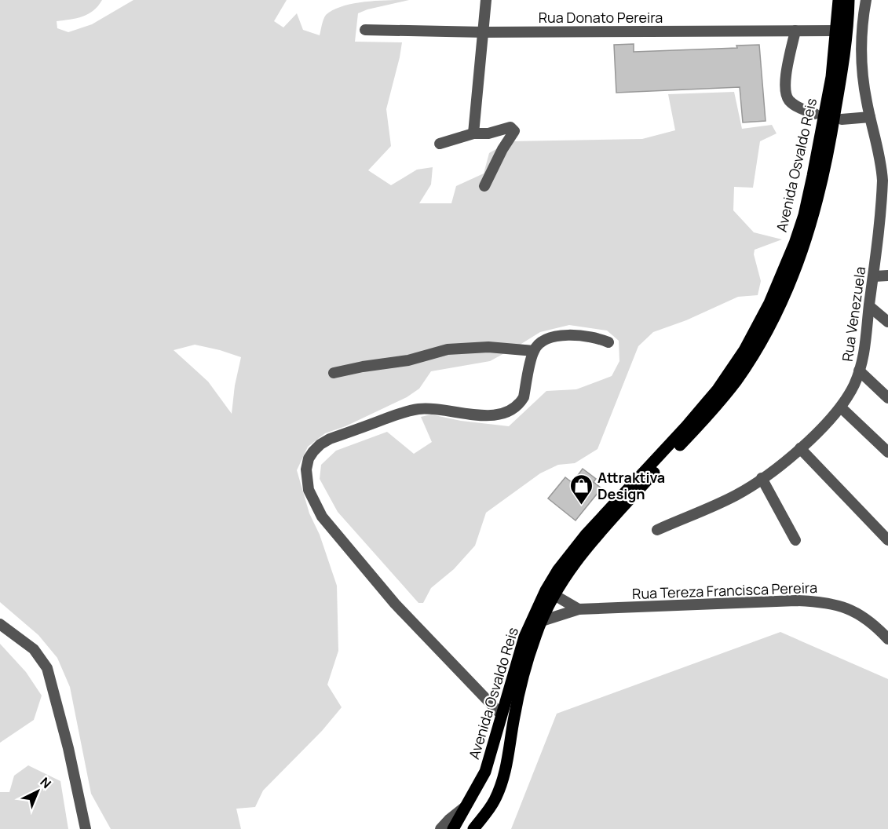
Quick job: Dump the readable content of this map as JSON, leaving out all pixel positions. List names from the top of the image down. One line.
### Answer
{"streets":{"main road":["Avenida Osvaldo Reis"],"street":["Rua Donato Pereira","Rua Venezuela","Rua Tereza Francisca Pereira"]},"crossings":[["Rua Donato Pereira","Avenida Osvaldo Reis"],["Avenida Osvaldo Reis","Rua Tereza Francisca Pereira"]],"places":{"shop":["Attraktiva Design"]},"north":"top right"}
